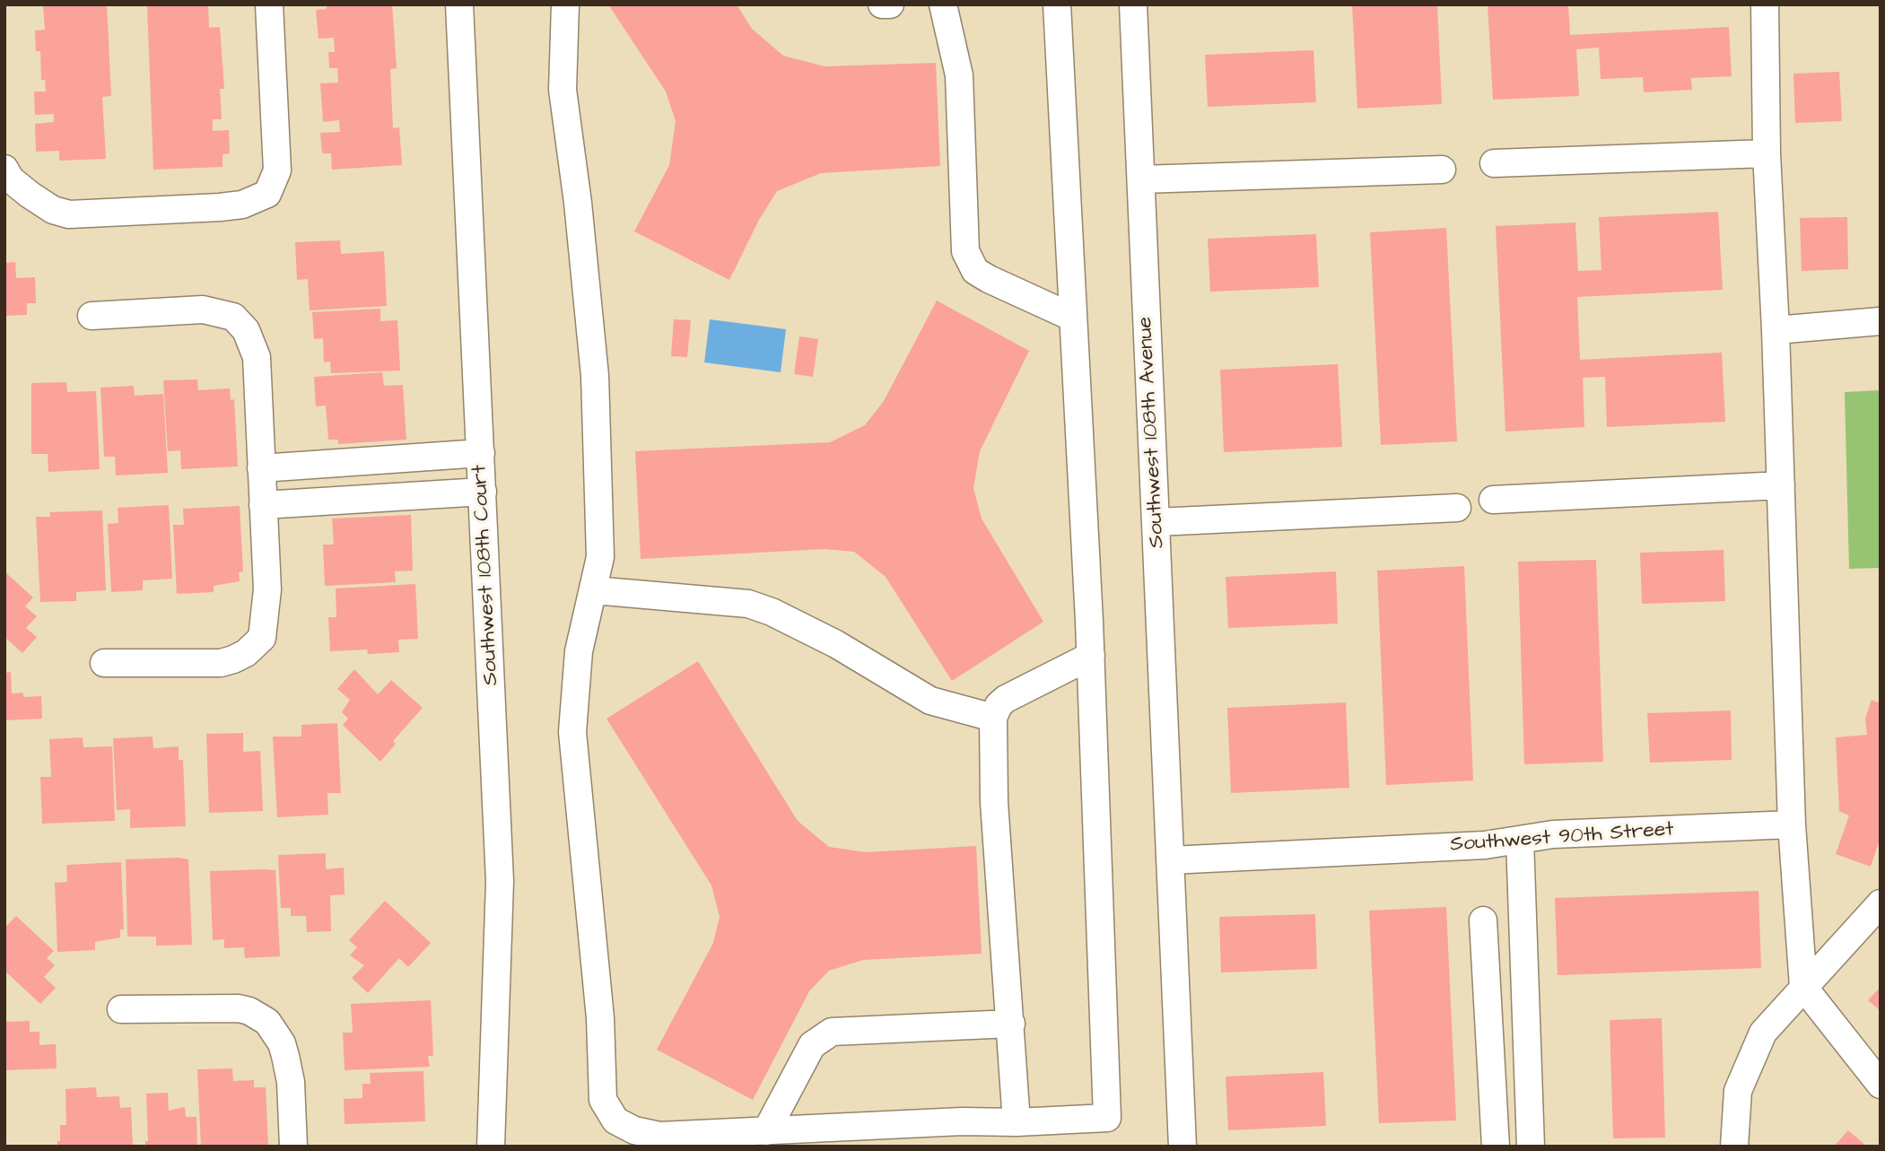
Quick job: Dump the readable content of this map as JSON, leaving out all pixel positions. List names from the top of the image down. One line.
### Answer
{"streets":{"street":["Southwest 108th Avenue","Southwest 108th Court","Southwest 90th Street"]},"crossings":[["Southwest 108th Avenue","Southwest 90th Street"]]}
